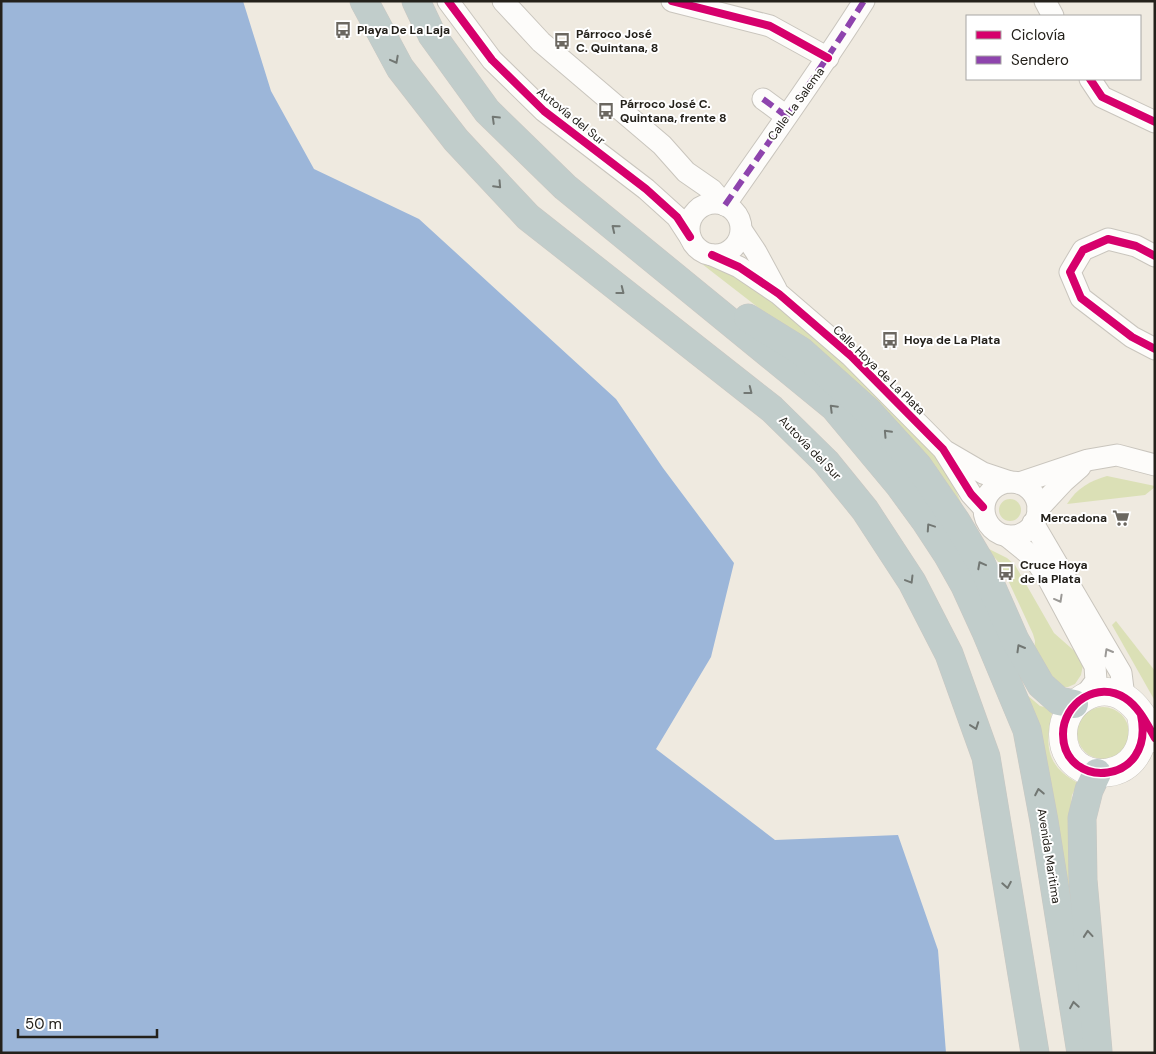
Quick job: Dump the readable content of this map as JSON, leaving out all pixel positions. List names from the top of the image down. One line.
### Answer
{"streets":{"highway":["Autovía del Sur","Avenida Maritima"],"street":["Calle La Salema","Calle Hoya de La Plata"]},"crossings":[["Calle La Salema","Autovía del Sur"],["Calle La Salema","Calle Hoya de La Plata"],["Autovía del Sur","Calle Hoya de La Plata"]],"places":{"bus stop":["Playa De La Laja","Párroco José C. Quintana, 8","Párroco José C. Quintana, frente 8","Hoya de La Plata","Cruce Hoya de la Plata"],"supermarket":["Mercadona"]},"legend":["Ciclovía","Sendero"],"scale_bar":"50 m"}
